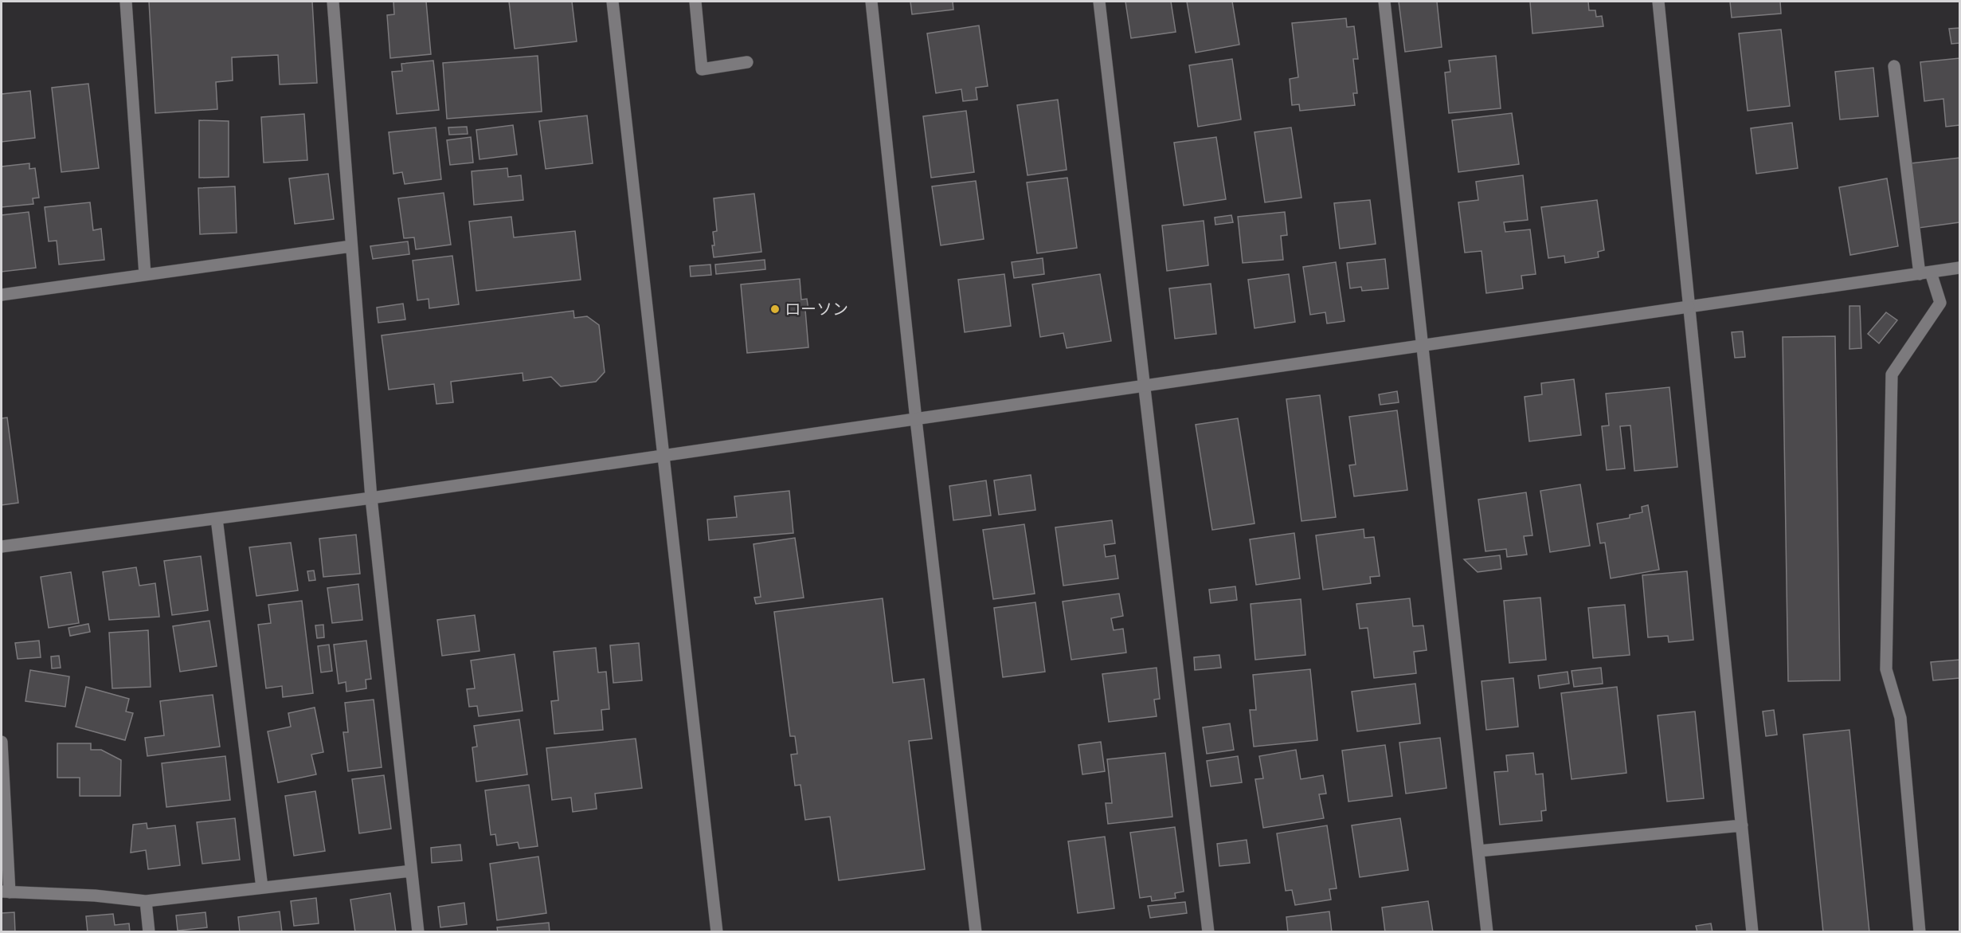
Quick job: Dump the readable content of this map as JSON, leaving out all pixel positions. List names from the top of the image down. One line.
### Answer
{"places":["ローソン"]}
